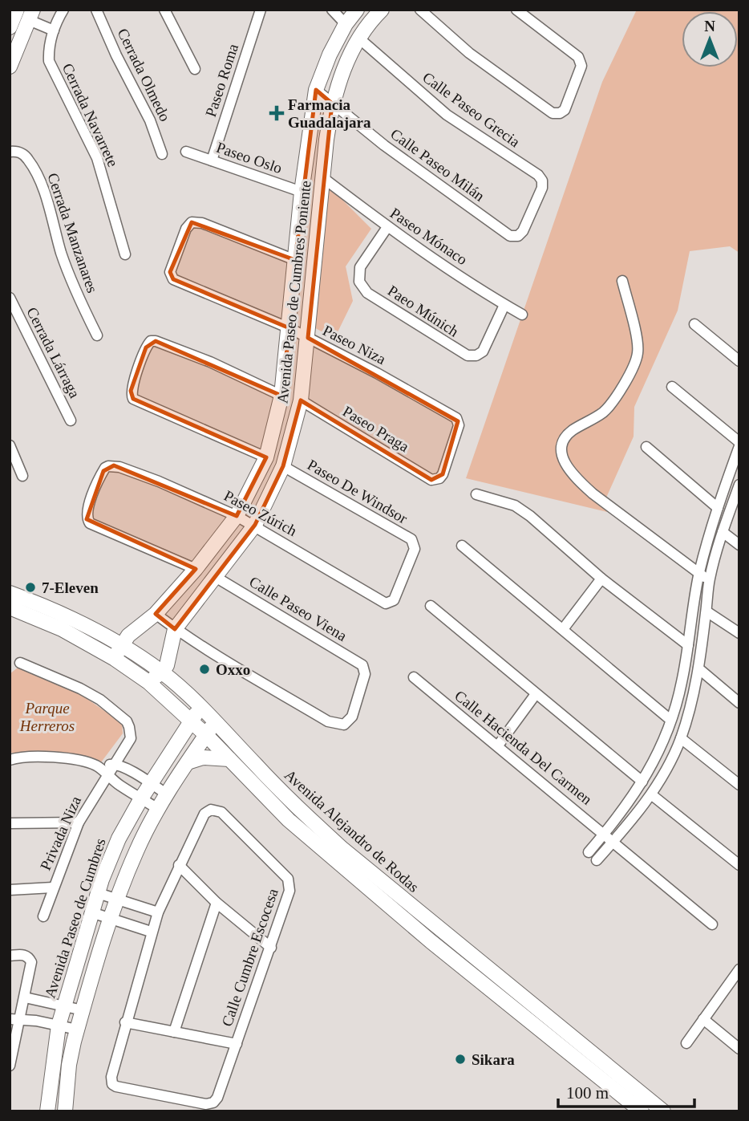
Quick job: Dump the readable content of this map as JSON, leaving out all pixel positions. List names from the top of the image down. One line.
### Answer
{"streets":{"street":["Cerrada Olmedo","Paseo Roma","Calle Paseo Grecia","Cerrada Navarrete","Paseo Oslo","Calle Paseo Milán","Cerrada Manzanares","Paseo Mónaco","Avenida Paseo de Cumbres Poniente","Paeo Múnich","Paseo Niza","Cerrada Lárraga","Paseo Praga","Paseo De Windsor","Paseo Zúrich","Calle Paseo Viena","Calle Hacienda Del Carmen","Avenida Alejandro de Rodas","Privada Niza","Avenida Paseo de Cumbres","Calle Cumbre Escocesa"]},"crossings":[["Paseo Roma","Paseo Oslo"],["Calle Paseo Grecia","Calle Paseo Milán"],["Calle Paseo Grecia","Avenida Paseo de Cumbres Poniente"],["Paseo Oslo","Avenida Paseo de Cumbres Poniente"],["Calle Paseo Milán","Avenida Paseo de Cumbres Poniente"],["Paseo Mónaco","Avenida Paseo de Cumbres Poniente"],["Paseo Mónaco","Paeo Múnich"],["Avenida Paseo de Cumbres Poniente","Paseo Niza"],["Avenida Paseo de Cumbres Poniente","Paseo Praga"],["Avenida Paseo de Cumbres Poniente","Paseo De Windsor"],["Avenida Paseo de Cumbres Poniente","Paseo Zúrich"],["Avenida Paseo de Cumbres Poniente","Calle Paseo Viena"],["Avenida Paseo de Cumbres Poniente","Avenida Alejandro de Rodas"],["Paseo Niza","Paseo Praga"],["Paseo De Windsor","Paseo Zúrich"],["Avenida Alejandro de Rodas","Avenida Paseo de Cumbres"]],"parks":["Parque Herreros"],"places":{"health":["Farmacia Guadalajara"],"other":["7-Eleven","Oxxo","Sikara"]},"scale_bar":"100 m","north":"top"}
